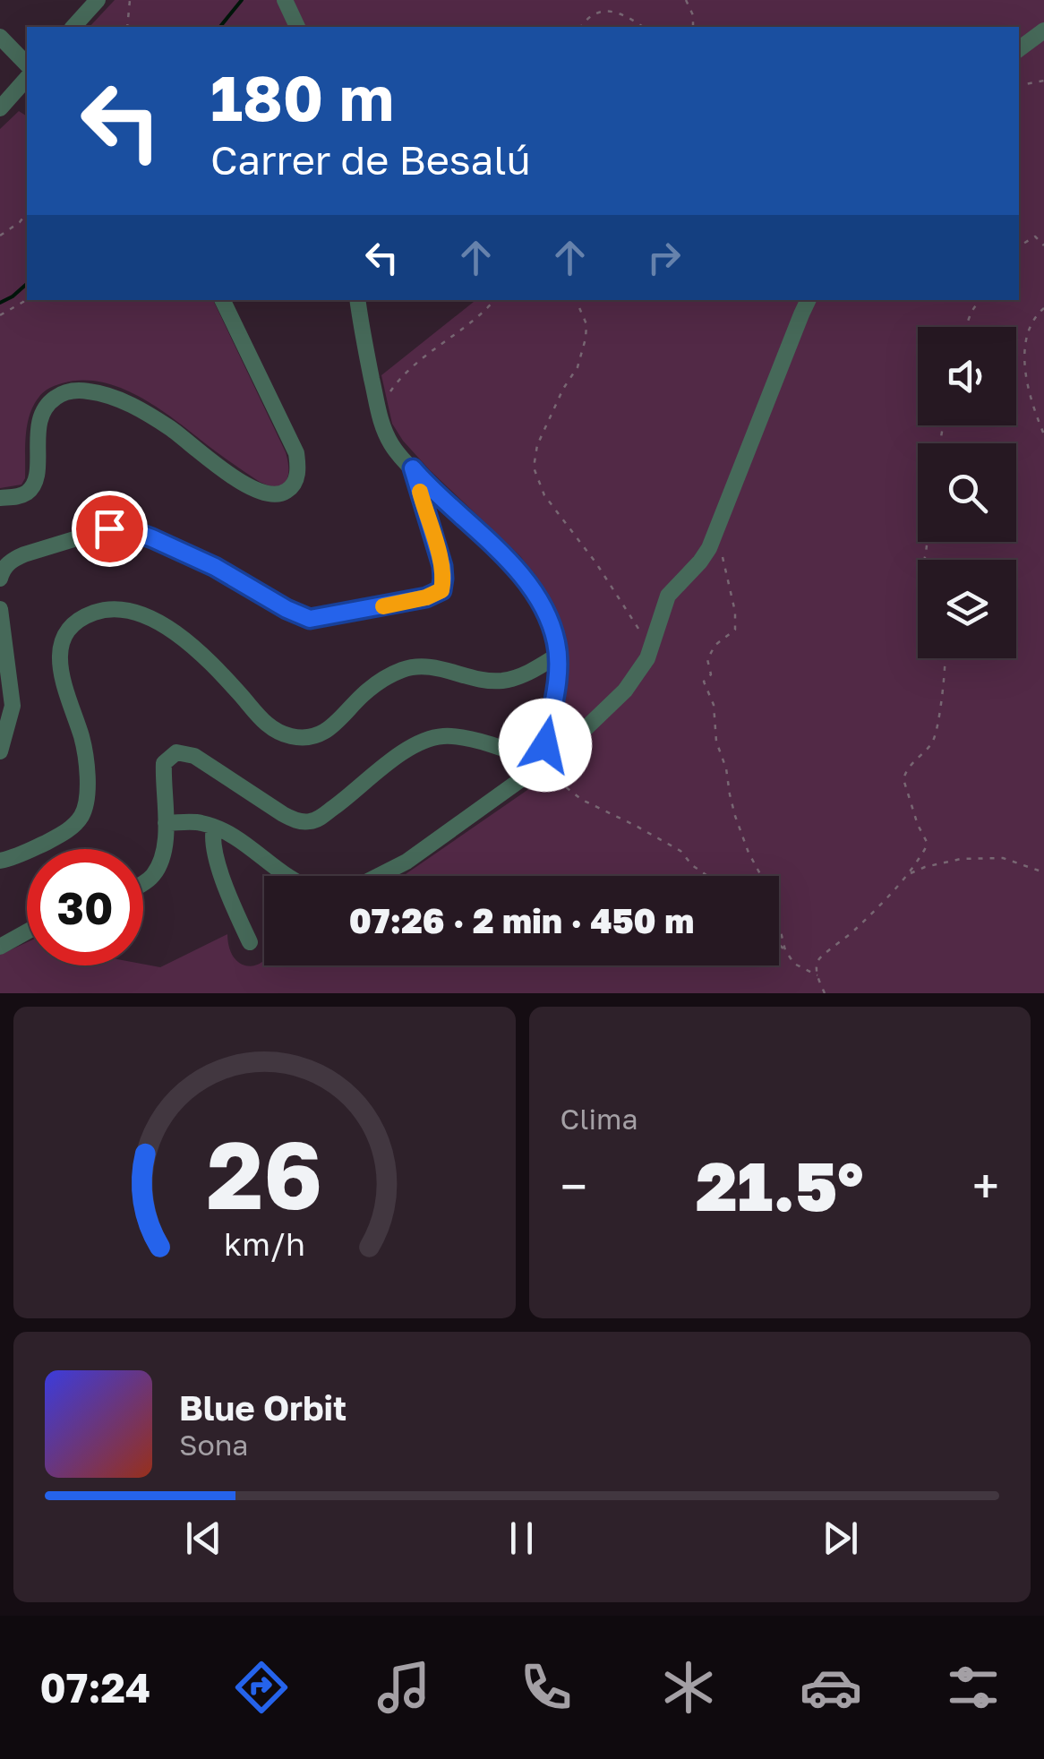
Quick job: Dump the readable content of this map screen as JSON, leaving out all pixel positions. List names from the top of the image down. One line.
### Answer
{"page":{"turn":["180 m","Carrer de Besalú"],"limit":"30","trip":"07:26 · 2 min · 450 m","tile":"Clima","heat":["−","21.5°","+"],"song":["Blue Orbit","Sona"],"tabs":"07:24","gauge":["26","km/h"]}}
